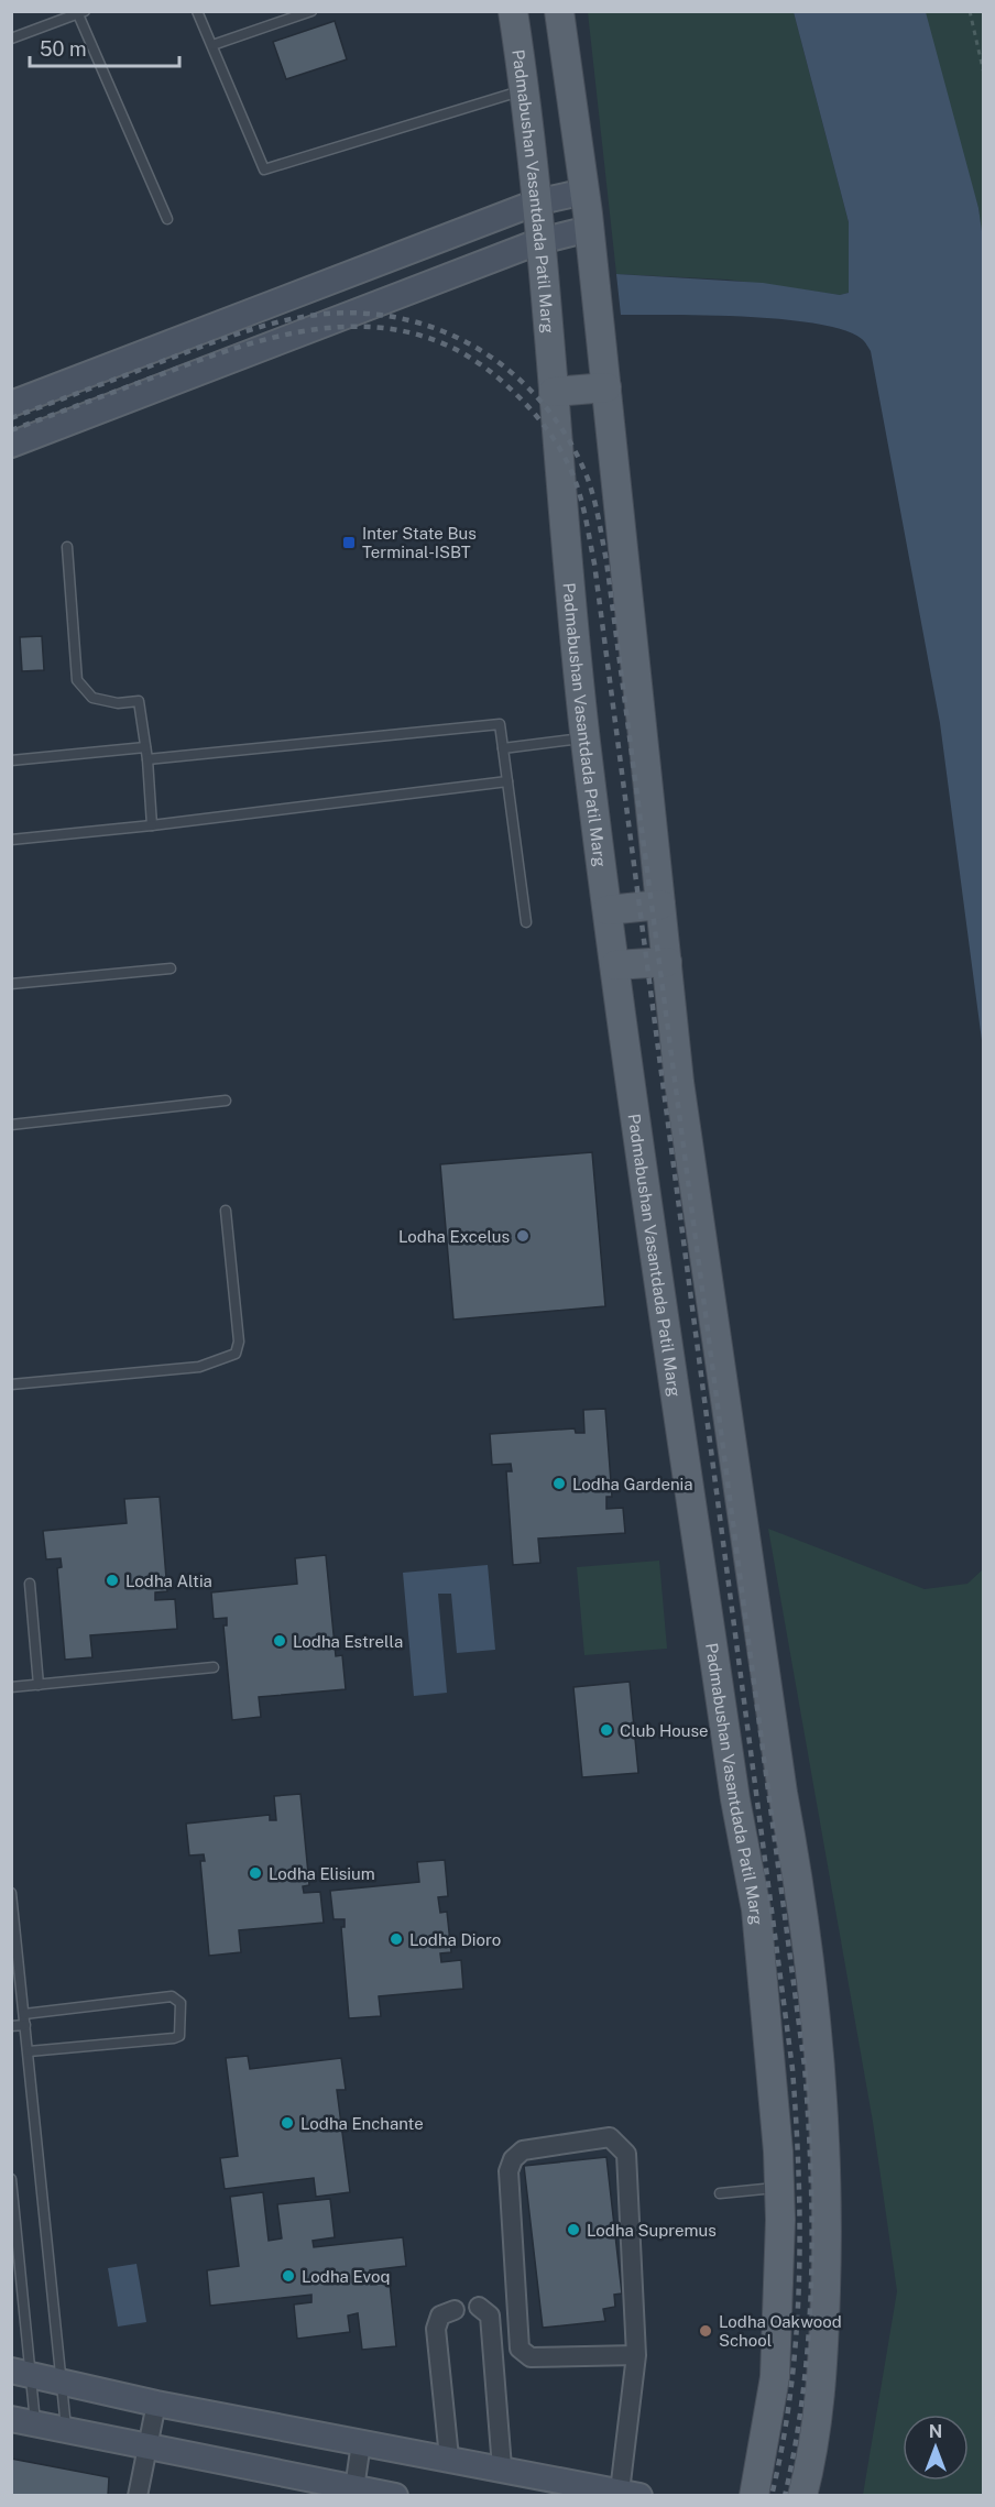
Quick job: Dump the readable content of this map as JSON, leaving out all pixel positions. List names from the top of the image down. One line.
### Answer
{"streets":{"main road":["Padmabushan Vasantdada Patil Marg"]},"places":{"transit":["Inter State Bus Terminal-ISBT"],"other":["Lodha Excelus","Lodha Gardenia","Lodha Altia","Lodha Estrella","Club House","Lodha Elisium","Lodha Dioro","Lodha Enchante","Lodha Supremus","Lodha Evoq","Lodha Oakwood School"]},"scale_bar":"50 m","north":"top"}
